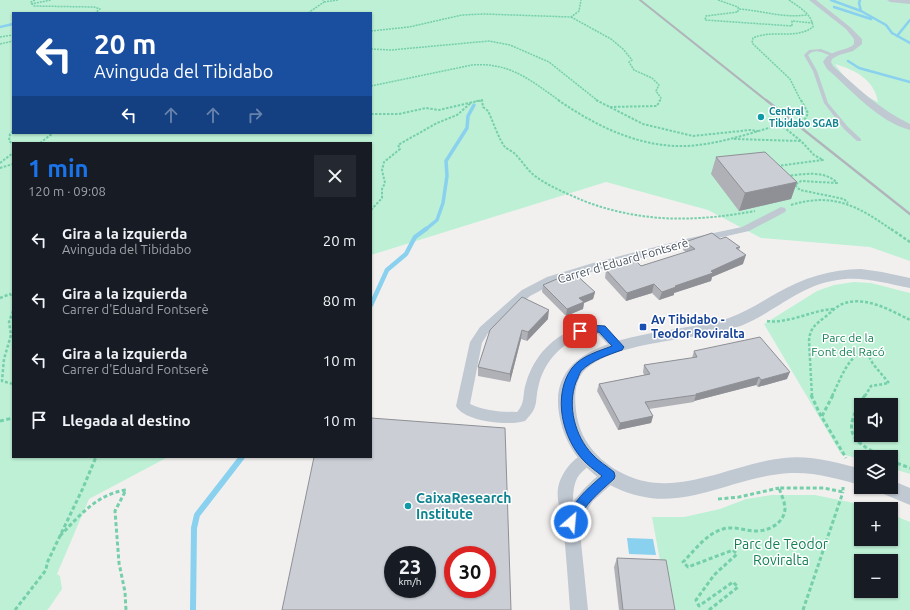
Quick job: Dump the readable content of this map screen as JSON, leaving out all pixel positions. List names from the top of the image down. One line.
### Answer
{"streets":{"street":["Carrer d'Eduard Fontserè"]},"parks":["Parc de la Font del Racó","Parc de Teodor Roviralta"],"places":{"other":["Central Tibidabo SGAB","CaixaResearch Institute"],"transit":["Av Tibidabo - Teodor Roviralta"]},"page":{"turn":["20 m","Avinguda del Tibidabo"],"heading":["1 min","120 m · 09:08"],"list":[{"name":"Gira a la izquierda","note":"Avinguda del Tibidabo","value":"20 m"},{"name":"Gira a la izquierda","note":"Carrer d'Eduard Fontserè","value":"80 m"},{"name":"Gira a la izquierda","note":"Carrer d'Eduard Fontserè","value":"10 m"},{"name":"Llegada al destino","value":"10 m"}],"map_buttons":["+","−"],"speed":"23 km/h","limit":"30"}}
